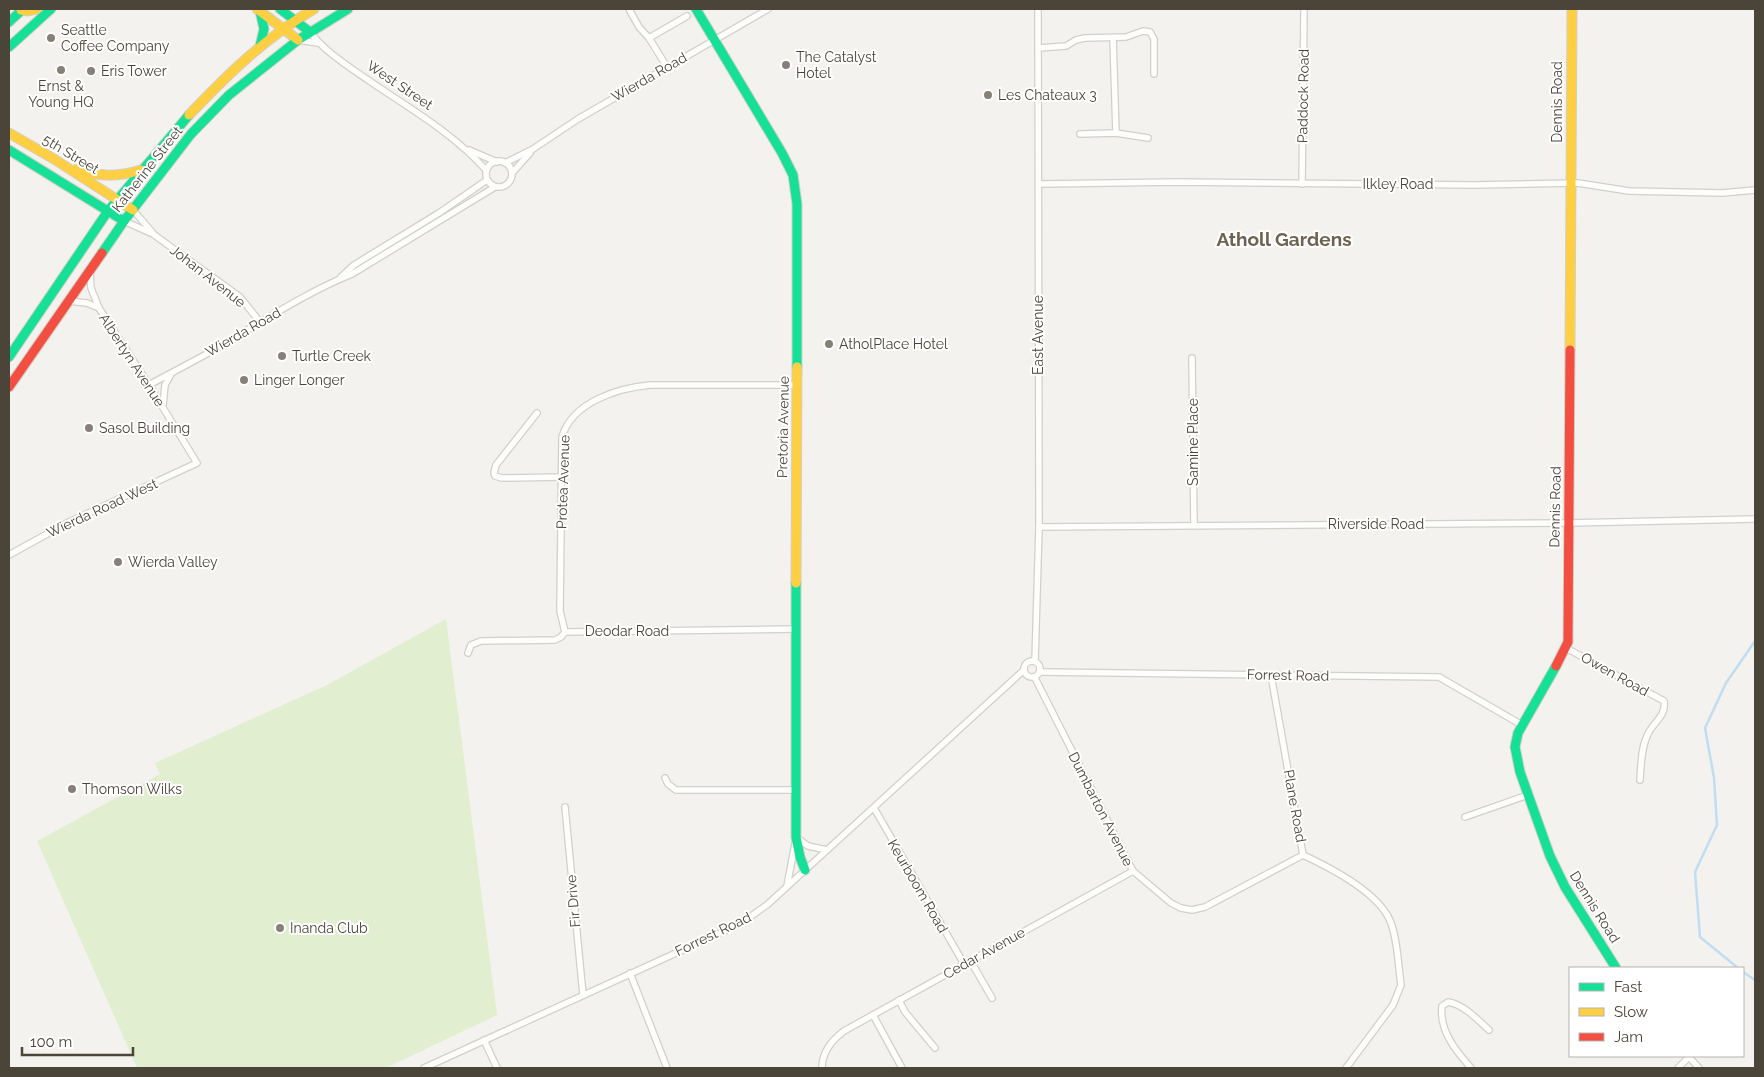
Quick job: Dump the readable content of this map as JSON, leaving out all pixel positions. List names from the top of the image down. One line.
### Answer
{"streets":{"street":["Wierda Road","West Street","Paddock Road","Dennis Road","5th Street","Katherine Street","Ilkley Road","Johan Avenue","East Avenue","Albertyn Avenue","Pretoria Avenue","Samine Place","Protea Avenue","Wierda Road West","Riverside Road","Deodar Road","Owen Road","Forrest Road","Plane Road","Dumbarton Avenue","Keurboom Road","Fir Drive","Cedar Avenue"]},"crossings":[["Wierda Road","West Street"],["Wierda Road","Johan Avenue"],["Wierda Road","Albertyn Avenue"],["Wierda Road","Pretoria Avenue"],["West Street","Katherine Street"],["Paddock Road","Ilkley Road"],["Dennis Road","Ilkley Road"],["Dennis Road","Riverside Road"],["Dennis Road","Owen Road"],["Dennis Road","Forrest Road"],["5th Street","Katherine Street"],["5th Street","Johan Avenue"],["Katherine Street","Johan Avenue"],["Katherine Street","Albertyn Avenue"],["Ilkley Road","East Avenue"],["East Avenue","Riverside Road"],["East Avenue","Forrest Road"],["East Avenue","Dumbarton Avenue"],["Albertyn Avenue","Wierda Road West"],["Pretoria Avenue","Protea Avenue"],["Pretoria Avenue","Deodar Road"],["Pretoria Avenue","Forrest Road"],["Samine Place","Riverside Road"],["Protea Avenue","Deodar Road"],["Forrest Road","Plane Road"],["Forrest Road","Dumbarton Avenue"],["Forrest Road","Keurboom Road"],["Forrest Road","Fir Drive"],["Plane Road","Dumbarton Avenue"],["Dumbarton Avenue","Cedar Avenue"],["Keurboom Road","Cedar Avenue"]],"districts":["Atholl Gardens"],"places":["Seattle Coffee Company","The Catalyst Hotel","Ernst & Young HQ","Eris Tower","Les Chateaux 3","AtholPlace Hotel","Turtle Creek","Linger Longer","Sasol Building","Wierda Valley","Thomson Wilks","Inanda Club"],"legend":["Fast","Slow","Jam"],"scale_bar":"100 m"}
